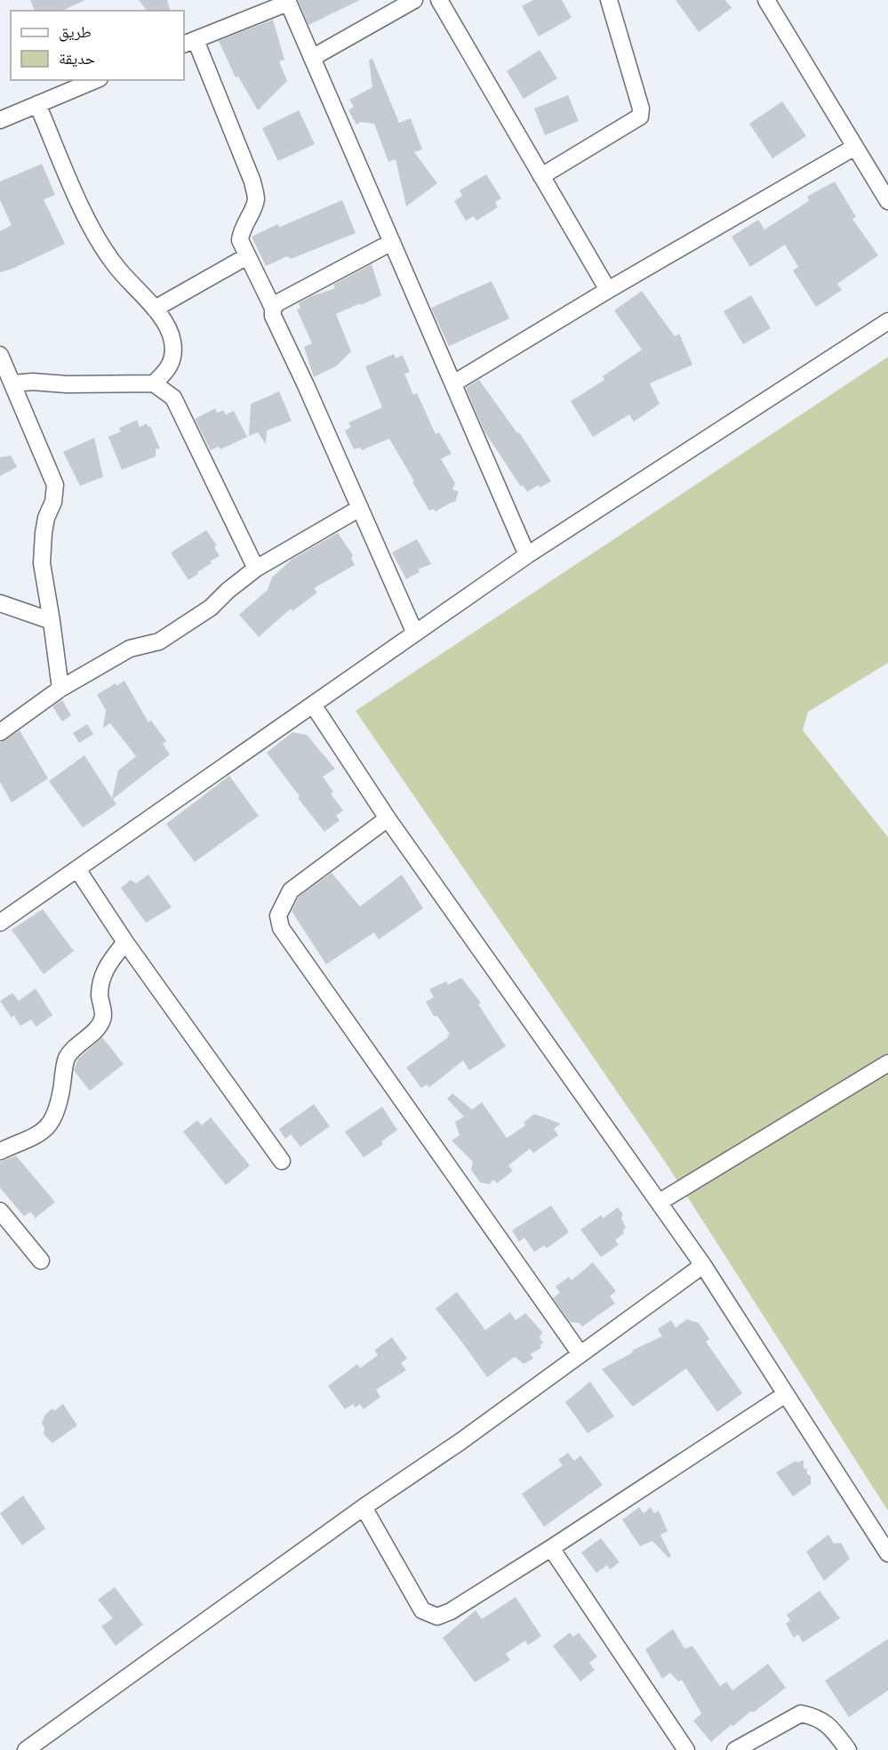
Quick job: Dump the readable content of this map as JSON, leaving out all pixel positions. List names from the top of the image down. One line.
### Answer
{"legend":["طريق","حديقة"]}
